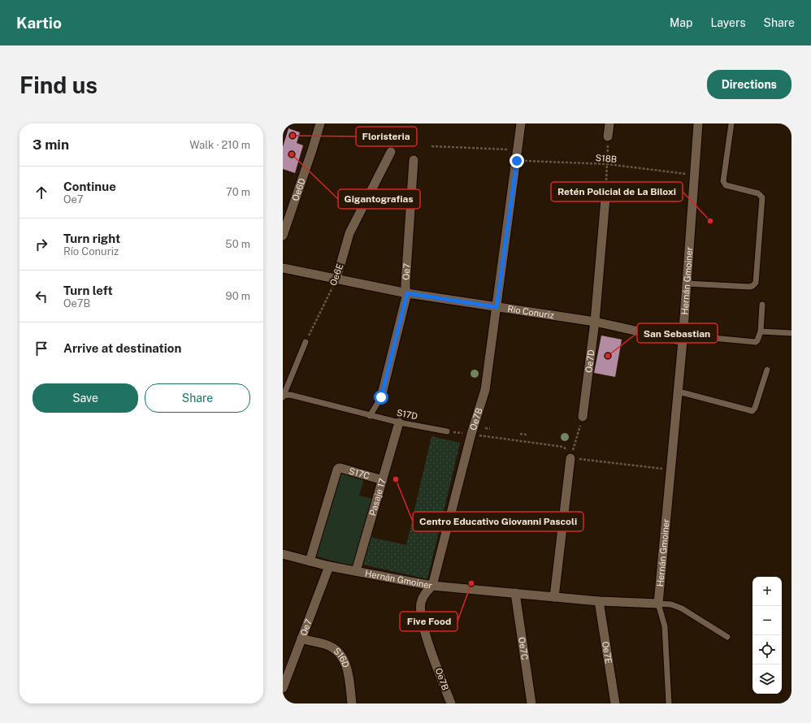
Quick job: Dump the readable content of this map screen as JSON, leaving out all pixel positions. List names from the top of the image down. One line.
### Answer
{"streets":{"street":["Oe6D","Oe7","Oe6E","Hernán Gmoiner","Río Conuriz","Oe7D","Oe7B","S17C","Pasaje 17","Oe7C","Oe7E","S16D"],"lane":["S17D"],"path":["S18B"]},"crossings":[["S18B","Hernán Gmoiner"],["S18B","Oe7B"],["Oe7","Hernán Gmoiner"],["Oe7","Río Conuriz"],["Oe7","S17D"],["Oe7","S16D"],["Oe6E","Río Conuriz"],["Hernán Gmoiner","Río Conuriz"],["Hernán Gmoiner","Oe7B"],["Hernán Gmoiner","S17C"],["Hernán Gmoiner","Pasaje 17"],["Hernán Gmoiner","Oe7C"],["Hernán Gmoiner","Oe7E"],["Río Conuriz","Oe7D"],["Río Conuriz","Oe7B"],["S17D","Pasaje 17"],["S17C","Pasaje 17"]],"places":["Floristeria","Gigantografias","Retén Policial de La Biloxi","San Sebastian","Centro Educativo Giovanni Pascoli","Five Food"],"page":{"header":"Kartio","nav":["Map","Layers","Share"],"buttons":["Directions",["Save","Share"]],"title":"Find us","heading":["3 min","Walk · 210 m"],"list":[["Continue","Oe7","70 m"],["Turn right","Río Conuriz","50 m"],["Turn left","Oe7B","90 m"],"Arrive at destination"],"map_buttons":["+","−"]}}
